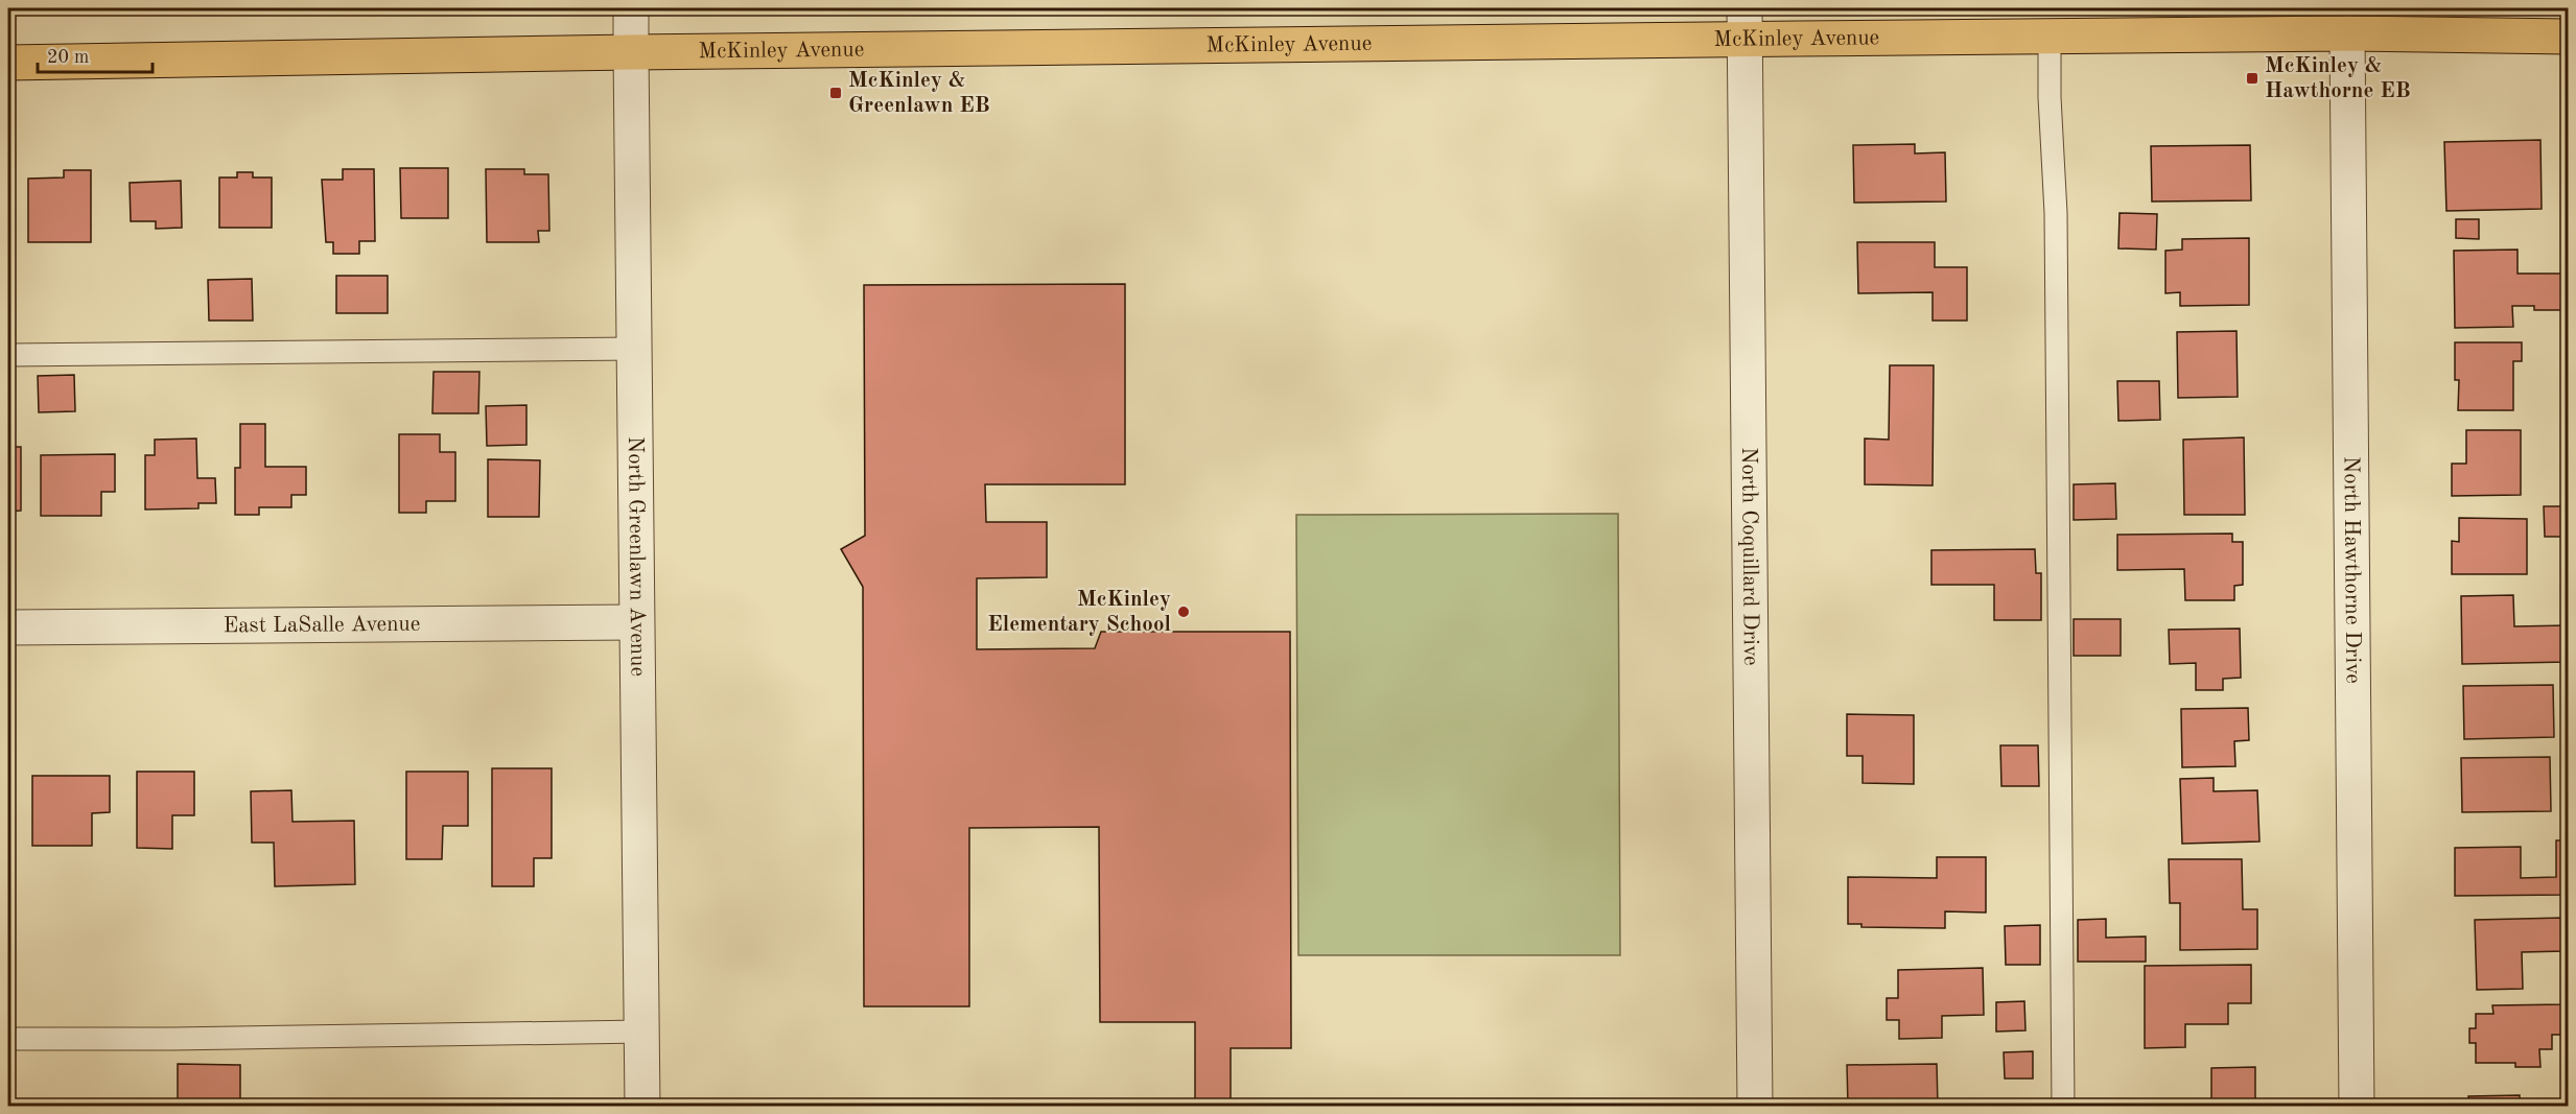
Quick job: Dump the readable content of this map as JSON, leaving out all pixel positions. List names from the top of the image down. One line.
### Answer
{"streets":{"main road":["McKinley Avenue"],"street":["North Coquillard Drive","North Greenlawn Avenue","North Hawthorne Drive","East LaSalle Avenue"]},"crossings":[["McKinley Avenue","North Coquillard Drive"],["McKinley Avenue","North Greenlawn Avenue"],["McKinley Avenue","North Hawthorne Drive"],["North Greenlawn Avenue","East LaSalle Avenue"]],"places":{"transit":["McKinley & Hawthorne EB","McKinley & Greenlawn EB"],"other":["McKinley Elementary School"]},"scale_bar":"20 m"}
